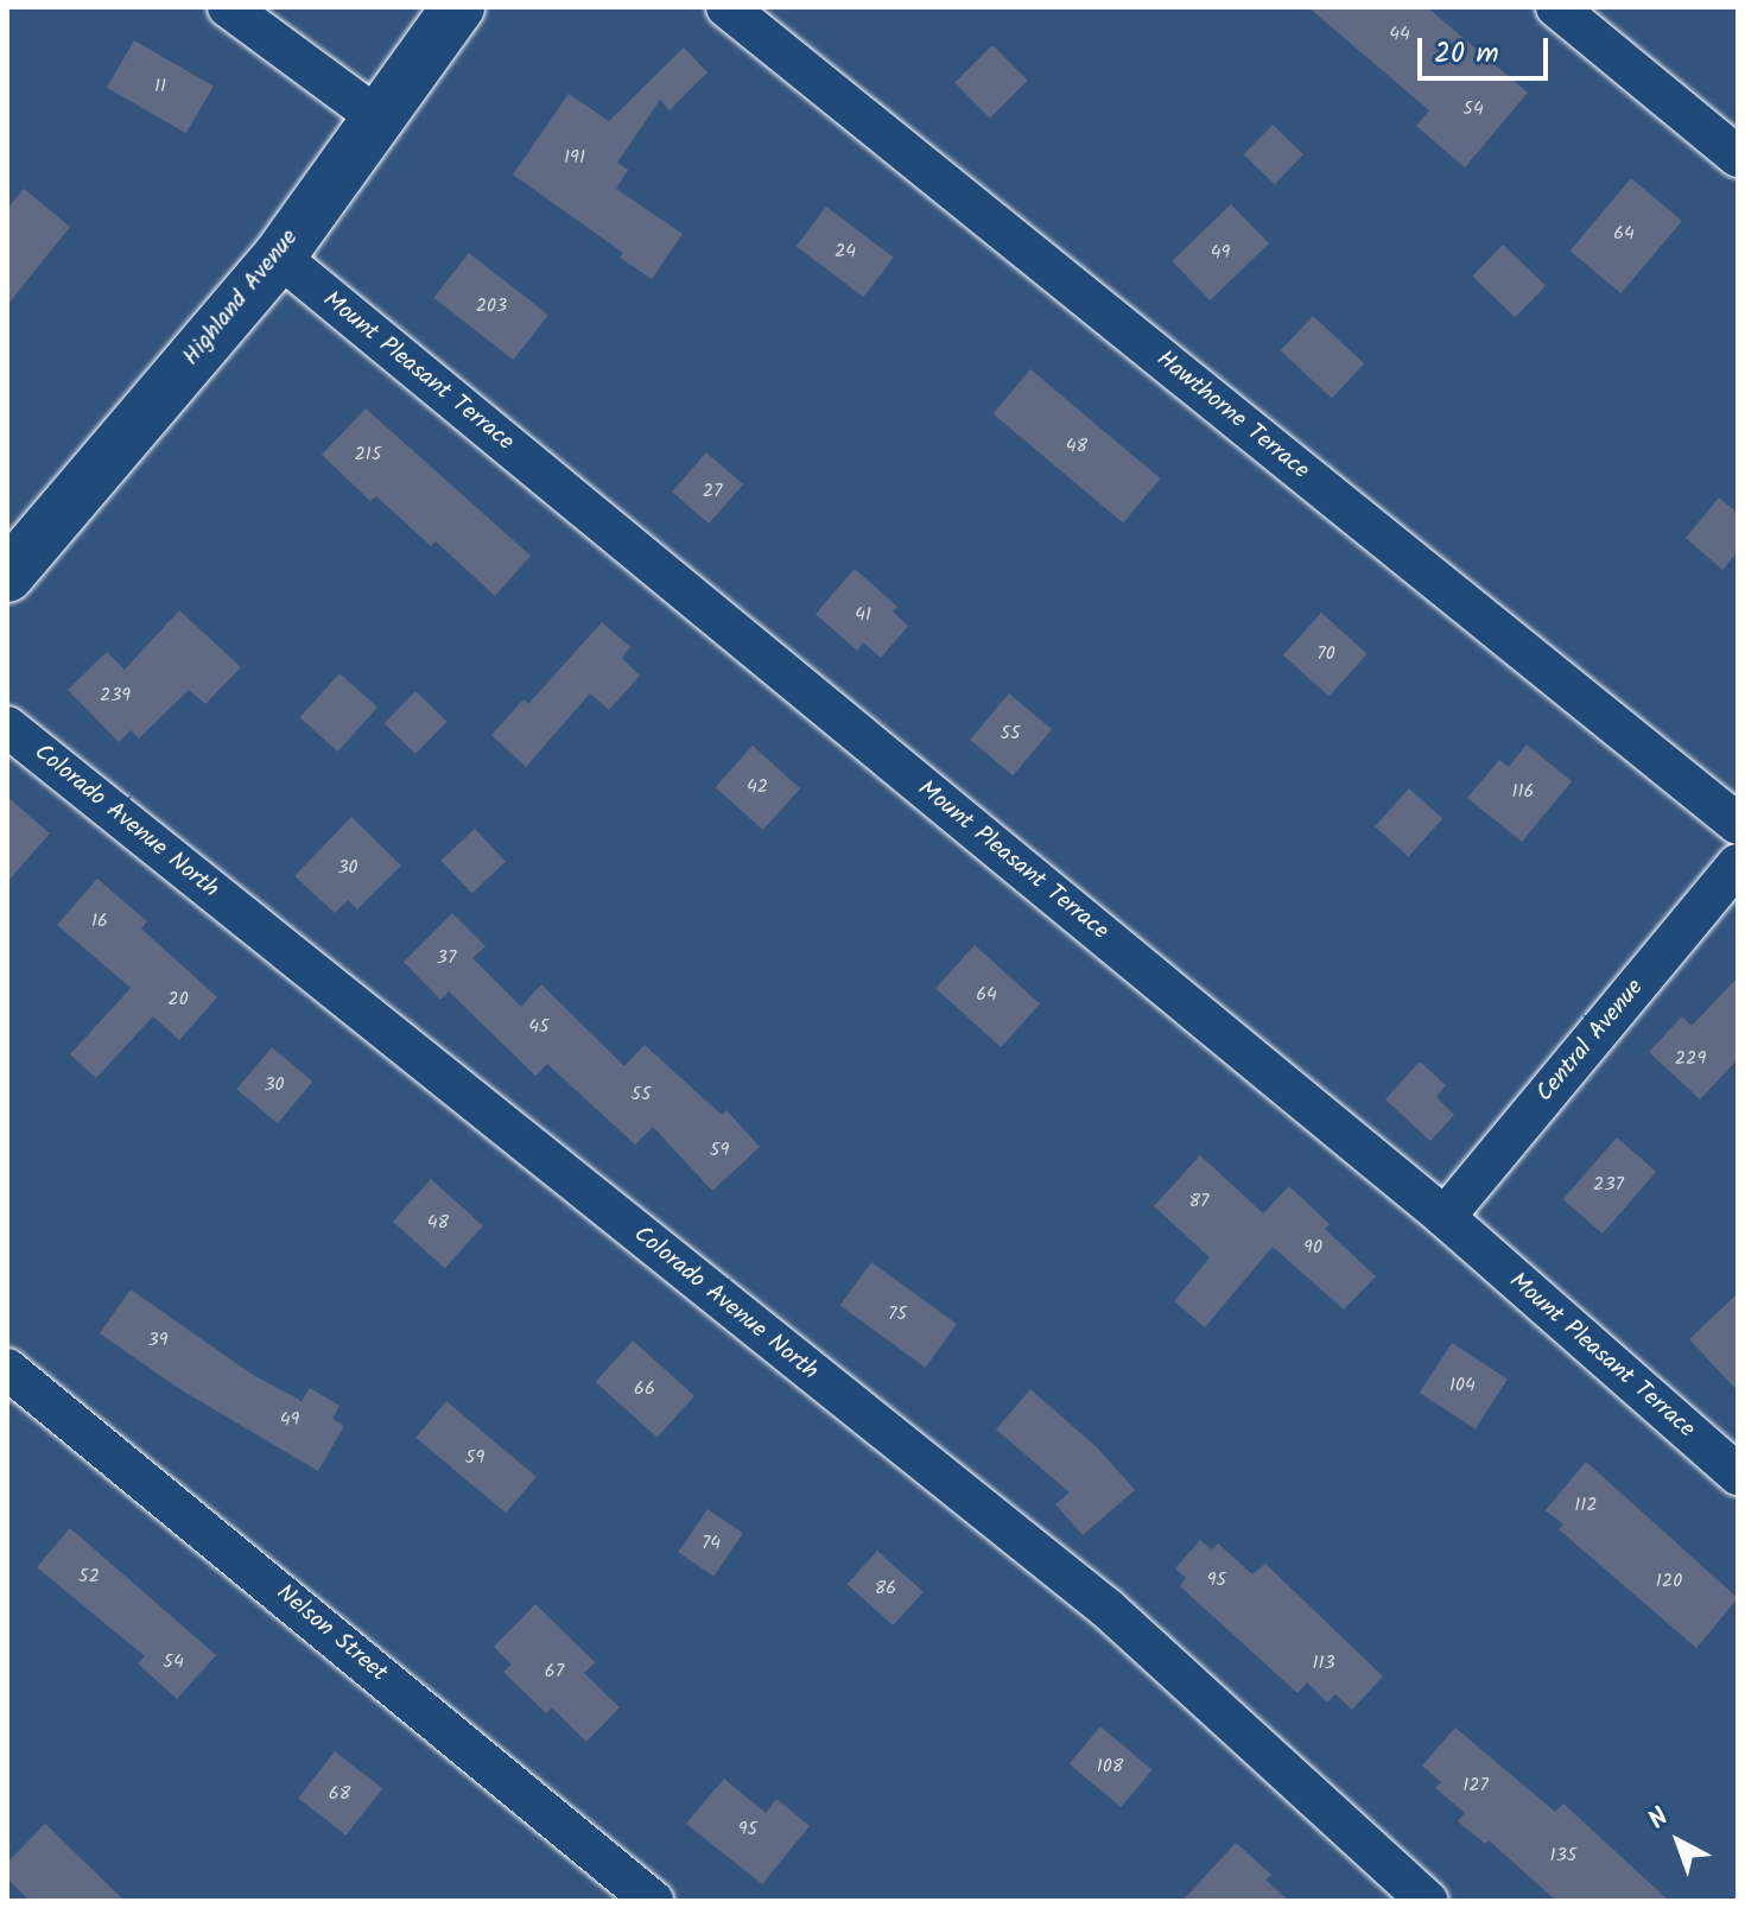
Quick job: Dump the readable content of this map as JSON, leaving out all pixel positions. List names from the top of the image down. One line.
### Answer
{"streets":{"street":["Highland Avenue","Mount Pleasant Terrace","Hawthorne Terrace","Colorado Avenue North","Central Avenue","Nelson Street"]},"crossings":[["Highland Avenue","Mount Pleasant Terrace"],["Mount Pleasant Terrace","Central Avenue"]],"house_numbers":["44","11","54","191","64","24","49","203","48","215","27","41","70","239","55","42","116","30","16","37","64","20","45","229","30","55","59","237","87","48","90","75","39","104","66","49","59","112","74","52","95","120","86","54","113","67","108","127","68","95","135"],"scale_bar":"20 m","north":"top left"}
